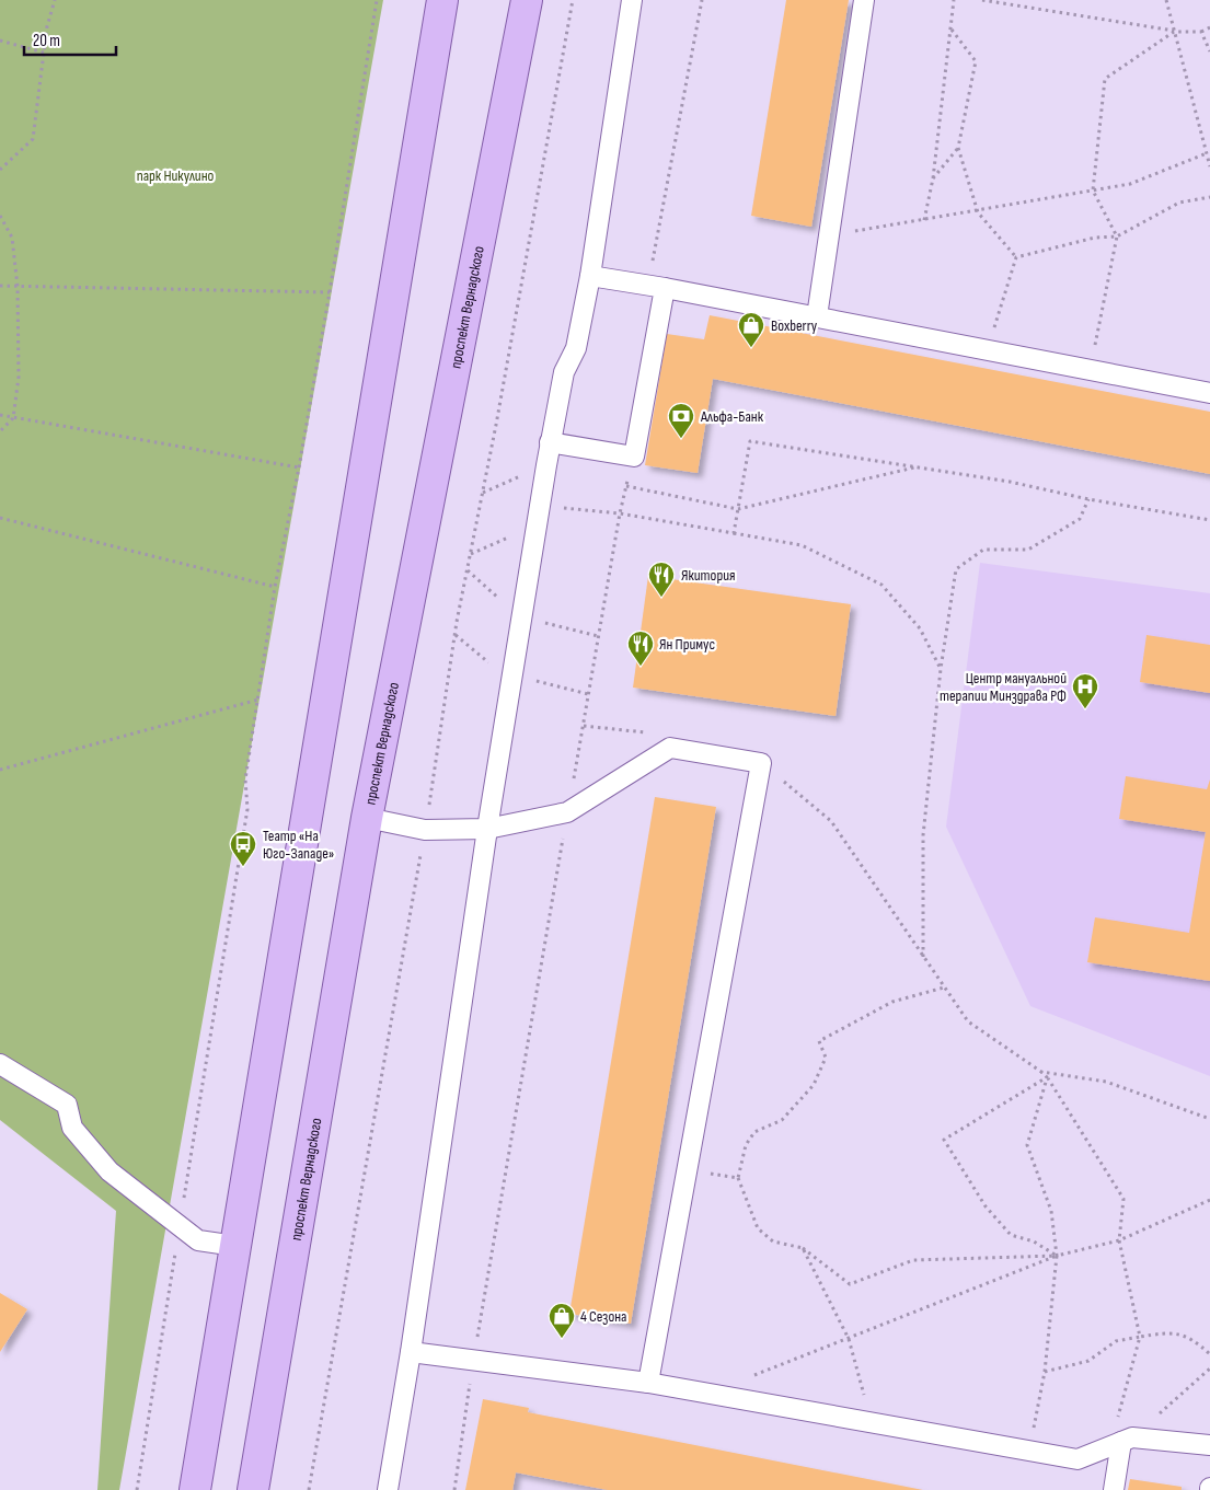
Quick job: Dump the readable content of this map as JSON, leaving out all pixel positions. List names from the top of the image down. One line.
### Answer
{"streets":{"main road":["проспект Вернадского"]},"parks":["парк Никулино"],"places":{"shop":["Boxberry","4 Сезона"],"bank":["Альфа-Банк"],"restaurant":["Якитория","Ян Примус"],"hospital":["Центр мануальной терапии Минздрава РФ"],"bus stop":["Театр «На Юго-Западе»"]},"scale_bar":"20 m"}
